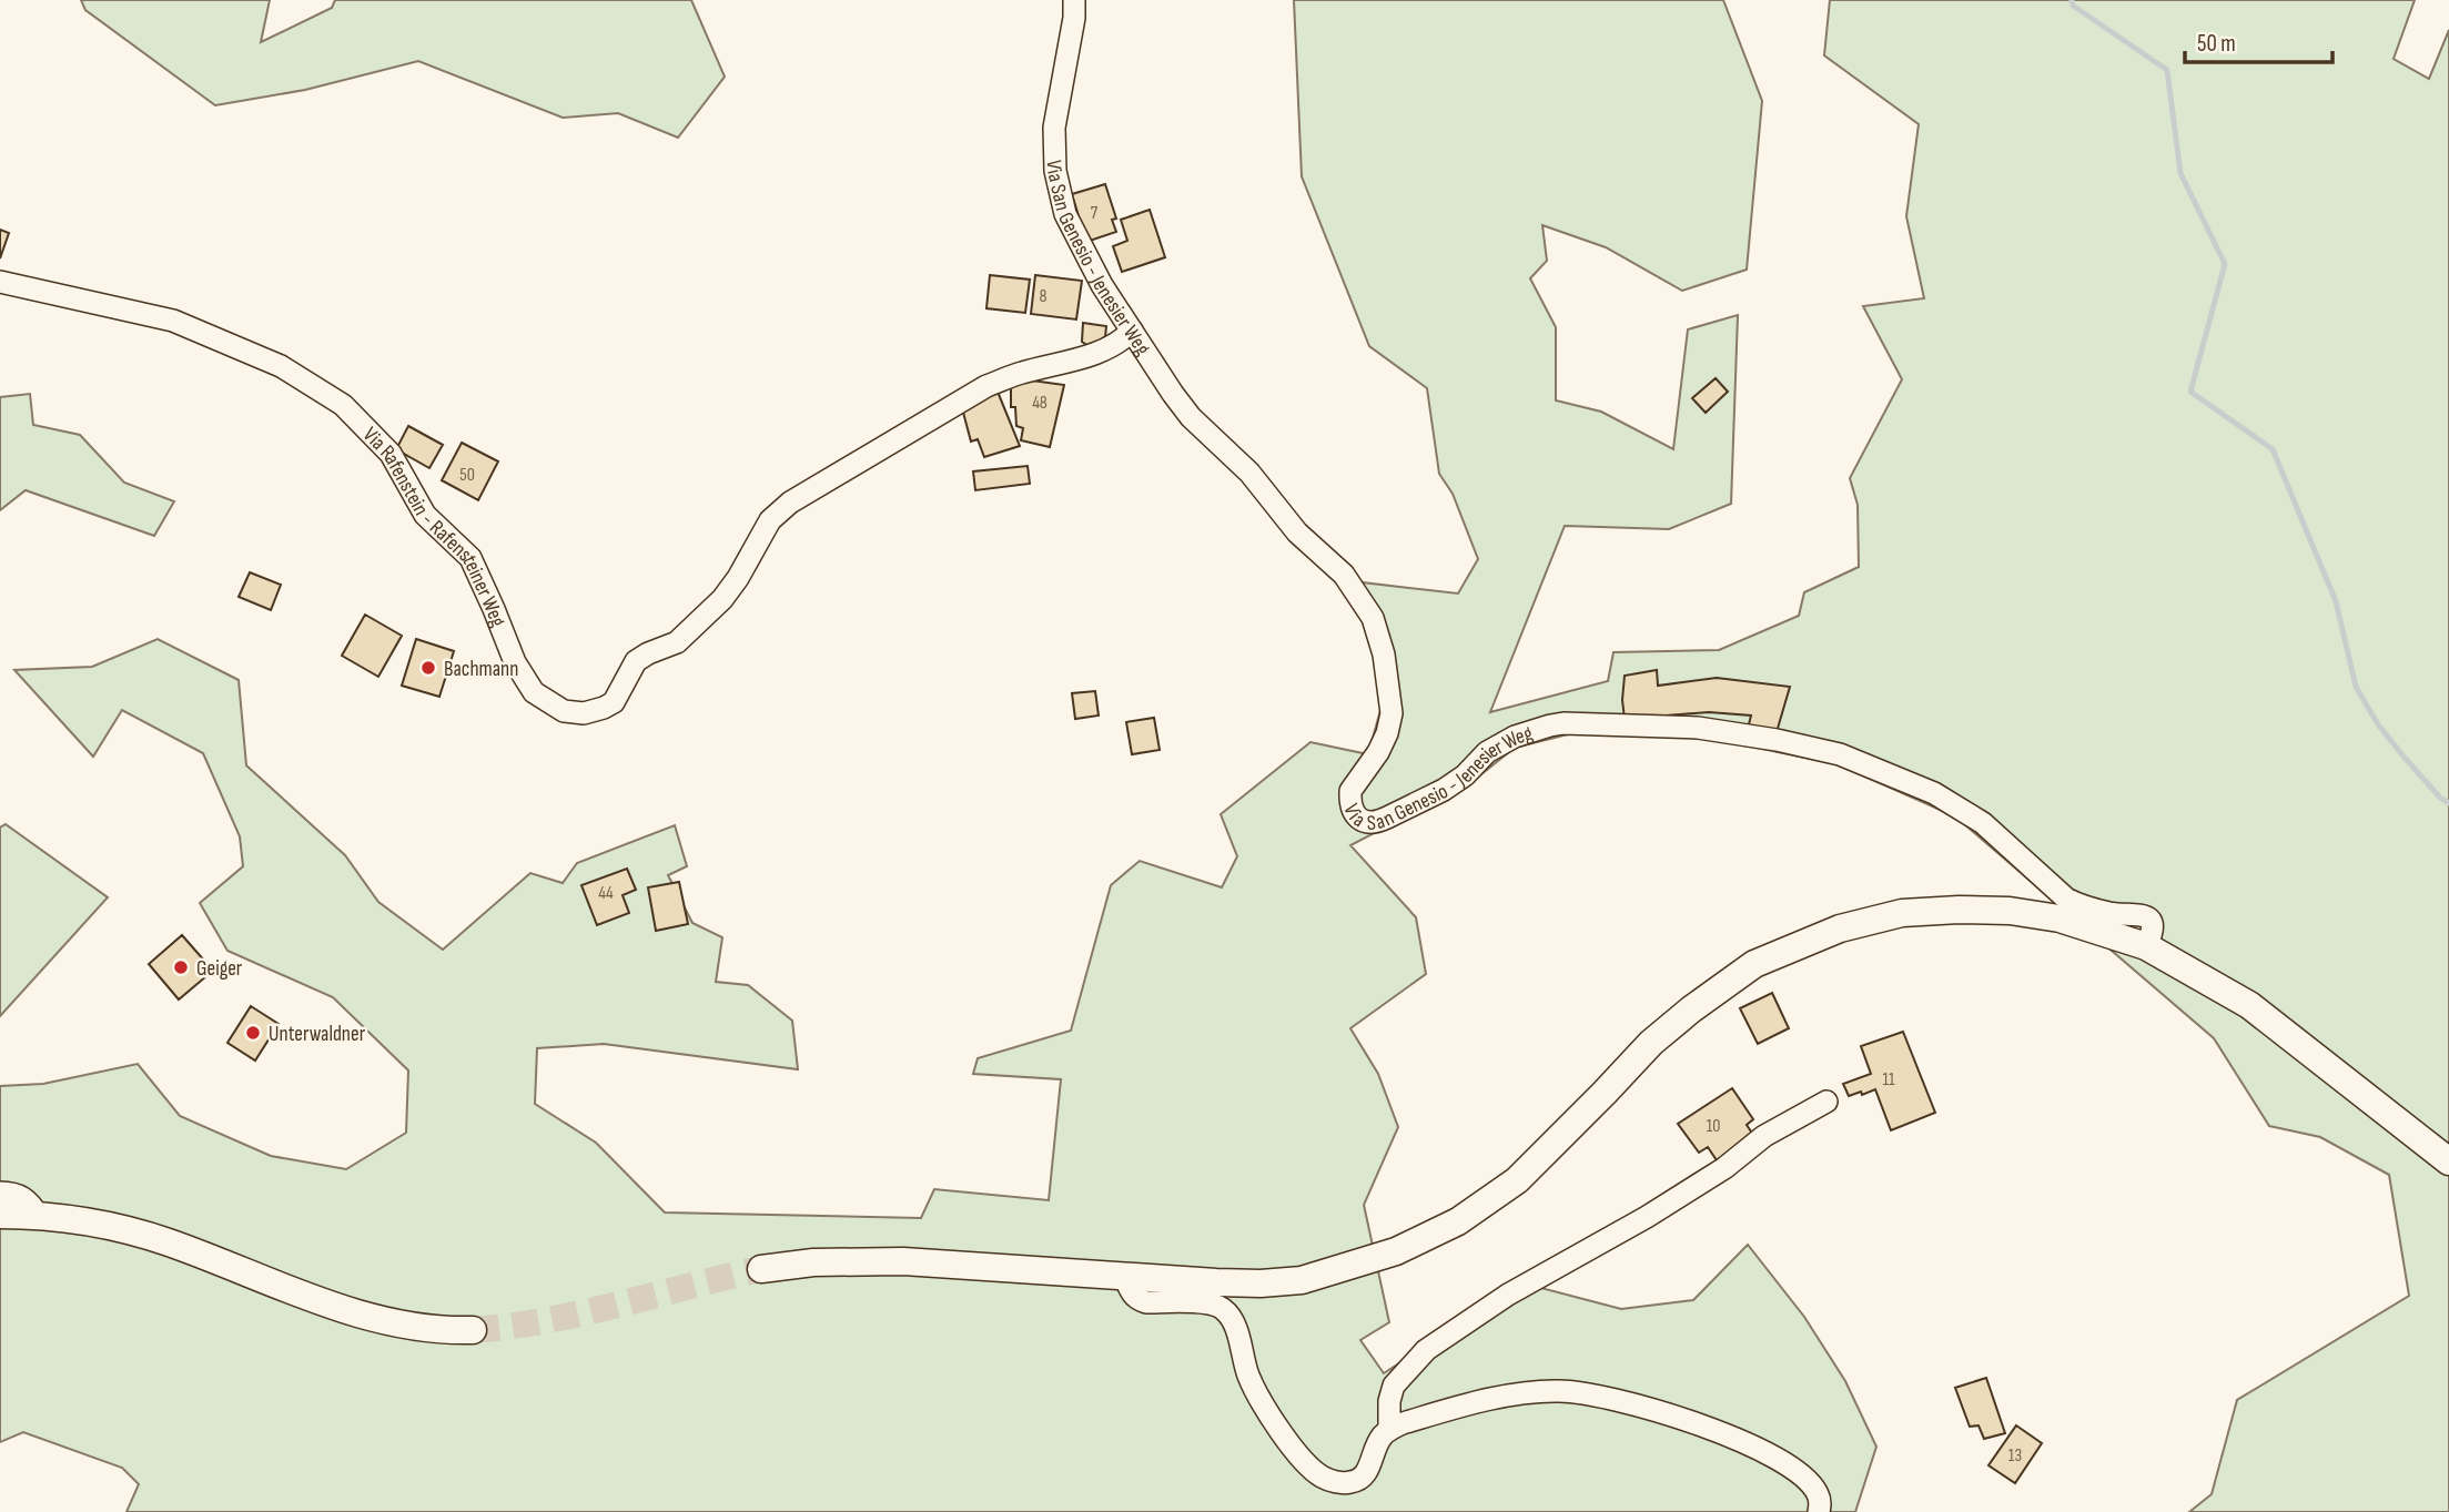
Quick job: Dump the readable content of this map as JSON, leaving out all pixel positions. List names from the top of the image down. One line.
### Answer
{"streets":{"street":["Via San Genesio - Jenesier Weg","Via Rafenstein - Rafensteiner Weg"]},"crossings":[["Via San Genesio - Jenesier Weg","Via Rafenstein - Rafensteiner Weg"]],"places":["Bachmann","Geiger","Unterwaldner"],"house_numbers":["7","8","48","50","44","11","10","13"],"scale_bar":"50 m"}
